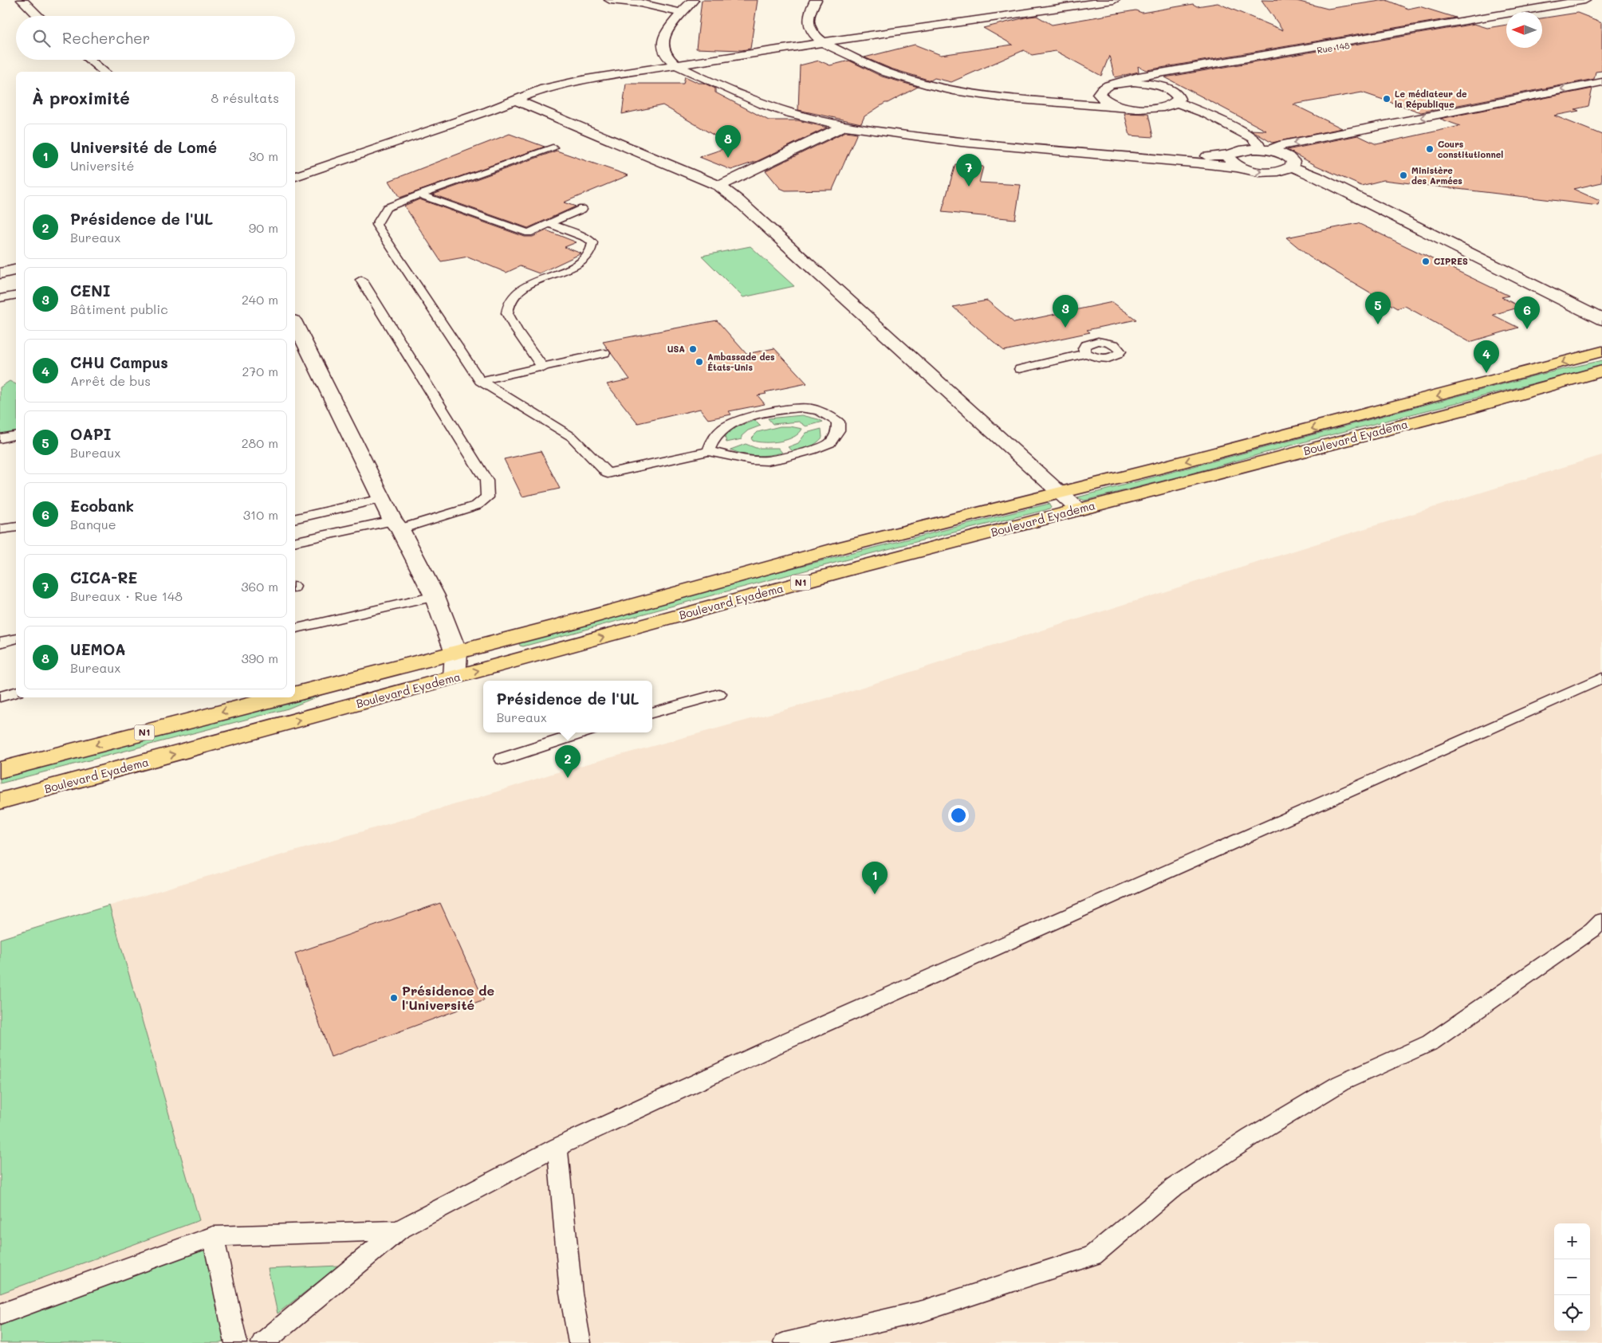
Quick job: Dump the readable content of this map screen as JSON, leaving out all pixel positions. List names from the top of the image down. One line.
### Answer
{"streets":{"highway":["Boulevard Eyadema","N1"],"street":["Rue 148"]},"places":["Le médiateur de la République","Cours constitutionnel","Ministère des Armées","CIPRES","USA","Ambassade des États-Unis","Présidence de l'Université"],"north":"left","page":{"search":"Rechercher","heading":["À proximité","8 résultats"],"list":[{"mark":"1","name":"Université de Lomé","note":"Université","value":"30 m"},{"mark":"2","name":"Présidence de l'UL","note":"Bureaux","value":"90 m"},{"mark":"3","name":"CENI","note":"Bâtiment public","value":"240 m"},{"mark":"4","name":"CHU Campus","note":"Arrêt de bus","value":"270 m"},{"mark":"5","name":"OAPI","note":"Bureaux","value":"280 m"},{"mark":"6","name":"Ecobank","note":"Banque","value":"310 m"},{"mark":"7","name":"CICA-RE","note":"Bureaux · Rue 148","value":"360 m"},{"mark":"8","name":"UEMOA","note":"Bureaux","value":"390 m"}],"pins":["8","7","5","3","6","4","2","1"],"popup":["Présidence de l'UL","Bureaux"],"map_buttons":["+","−"]}}
